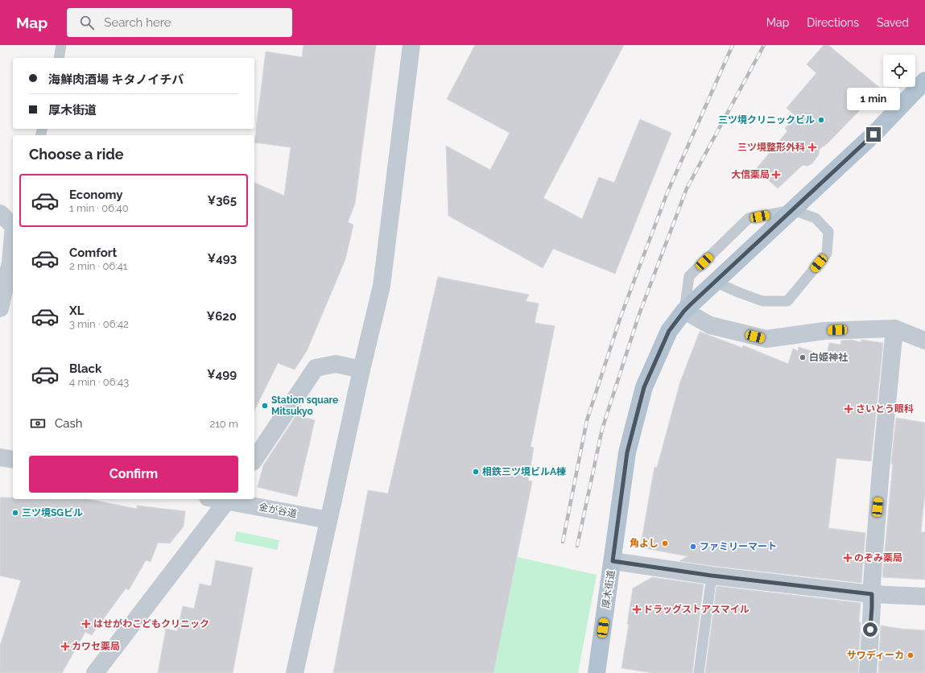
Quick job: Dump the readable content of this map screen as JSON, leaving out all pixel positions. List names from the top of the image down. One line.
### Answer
{"streets":{"main road":["厚木街道"],"street":["金が谷道"]},"places":{"other":["三ツ境クリニックビル","白姫神社","Station square Mitsukyo","相鉄三ツ境ビルA棟","三ツ境SGビル","角よし","ファミリーマート","サワディーカ"],"health":["三ツ境整形外科","大信薬局","さいとう眼科","のぞみ薬局","ドラッグストアスマイル","はせがわこどもクリニック","カワセ薬局"]},"page":{"header":"Map","search":"Search here","nav":["Map","Directions","Saved"],"banner":["海鮮肉酒場 キタノイチバ","厚木街道"],"bubble":"1 min","heading":"Choose a ride","list":[{"name":"Economy","note":"1 min · 06:40","value":"¥365"},{"name":"Comfort","note":"2 min · 06:41","value":"¥493"},{"name":"XL","note":"3 min · 06:42","value":"¥620"},{"name":"Black","note":"4 min · 06:43","value":"¥499"}],"pay":["Cash","210 m"],"buttons":"Confirm"}}
